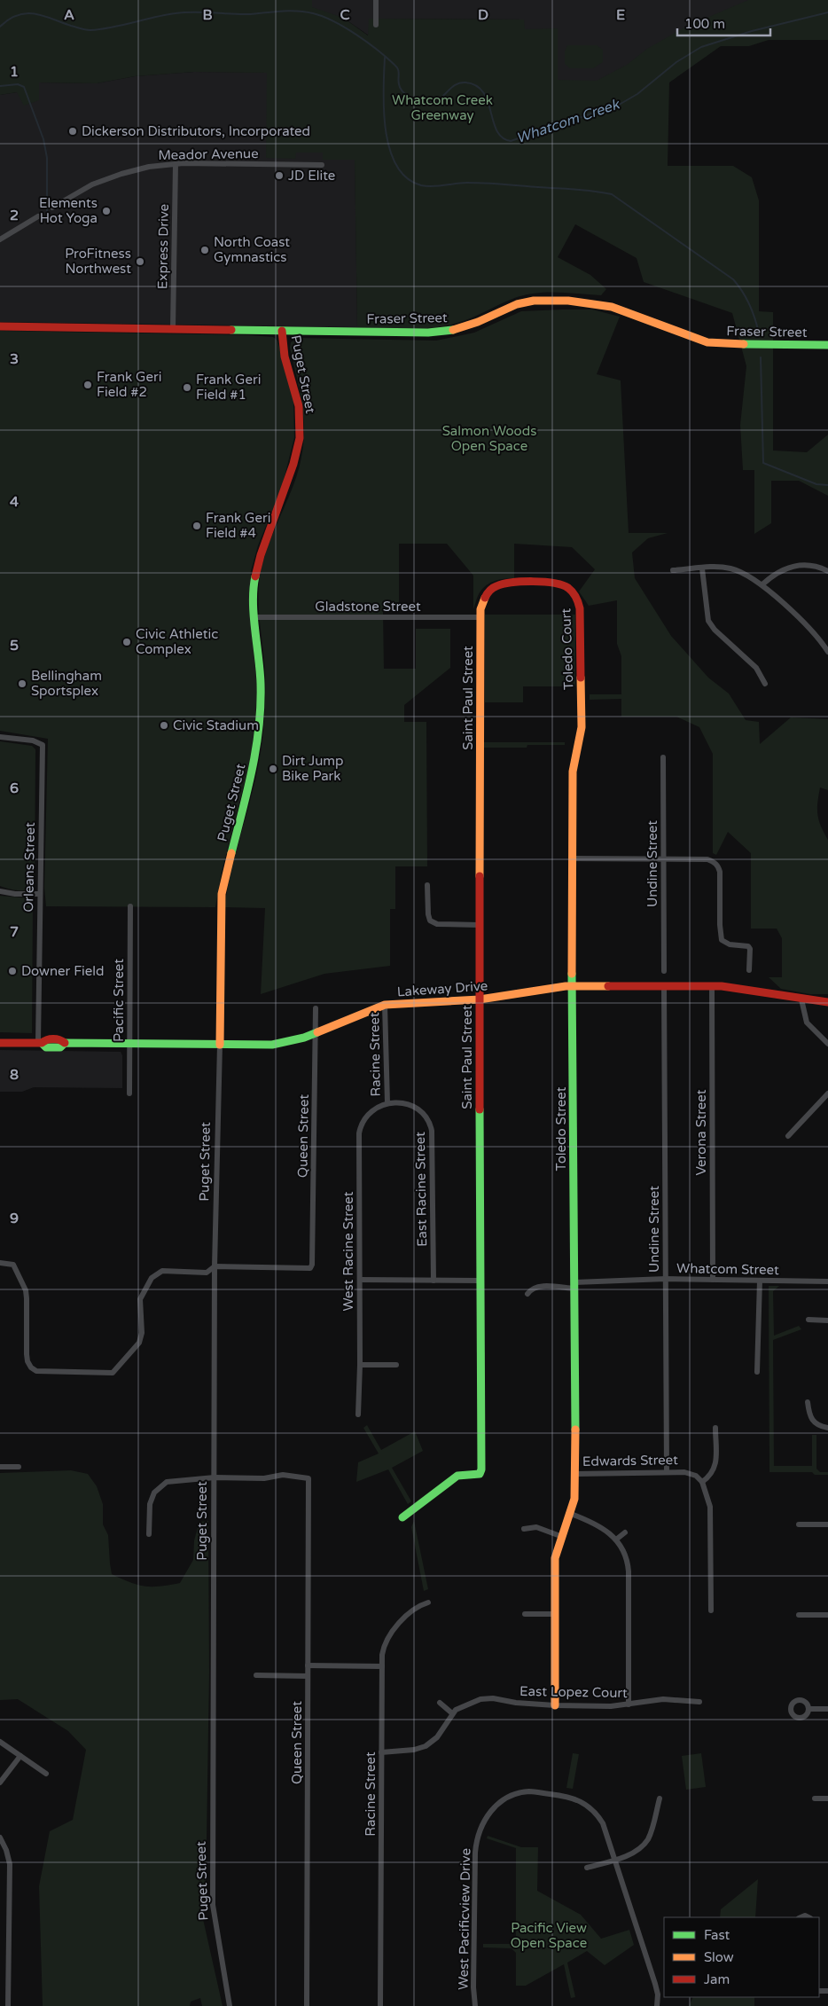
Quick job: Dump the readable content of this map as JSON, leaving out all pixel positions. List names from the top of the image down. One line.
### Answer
{"streets":{"street":["Meador Avenue","Express Drive","Fraser Street","Puget Street","Gladstone Street","Toledo Court","Saint Paul Street","Undine Street","Orleans Street","Lakeway Drive","Pacific Street","Racine Street","Toledo Street","Verona Street","Queen Street","East Racine Street","West Racine Street","Whatcom Street","Edwards Street","East Lopez Court","West Pacificview Drive"]},"crossings":[["Meador Avenue","Express Drive"],["Express Drive","Fraser Street"],["Fraser Street","Puget Street"],["Puget Street","Gladstone Street"],["Puget Street","Lakeway Drive"],["Puget Street","Queen Street"],["Gladstone Street","Toledo Court"],["Gladstone Street","Saint Paul Street"],["Toledo Court","Saint Paul Street"],["Toledo Court","Toledo Street"],["Saint Paul Street","Lakeway Drive"],["Undine Street","Lakeway Drive"],["Undine Street","Whatcom Street"],["Undine Street","Edwards Street"],["Orleans Street","Lakeway Drive"],["Lakeway Drive","Pacific Street"],["Lakeway Drive","Racine Street"],["Lakeway Drive","Toledo Street"],["Lakeway Drive","Verona Street"],["Lakeway Drive","Queen Street"],["Racine Street","East Racine Street"],["Racine Street","West Racine Street"],["Racine Street","East Lopez Court"],["Toledo Street","Whatcom Street"],["Toledo Street","Edwards Street"],["Toledo Street","East Lopez Court"],["Verona Street","Whatcom Street"],["East Racine Street","West Racine Street"]],"water":["Whatcom Creek"],"parks":["Whatcom Creek Greenway","Salmon Woods Open Space","Pacific View Open Space"],"places":["Dickerson Distributors, Incorporated","JD Elite","Elements Hot Yoga","North Coast Gymnastics","ProFitness Northwest","Frank Geri Field #2","Frank Geri Field #1","Frank Geri Field #4","Civic Athletic Complex","Bellingham Sportsplex","Civic Stadium","Dirt Jump Bike Park","Downer Field"],"legend":["Fast","Slow","Jam"],"scale_bar":"100 m","grid":{"columns":["A","B","C","D","E"],"rows":["1","2","3","4","5","6","7","8","9"]}}
